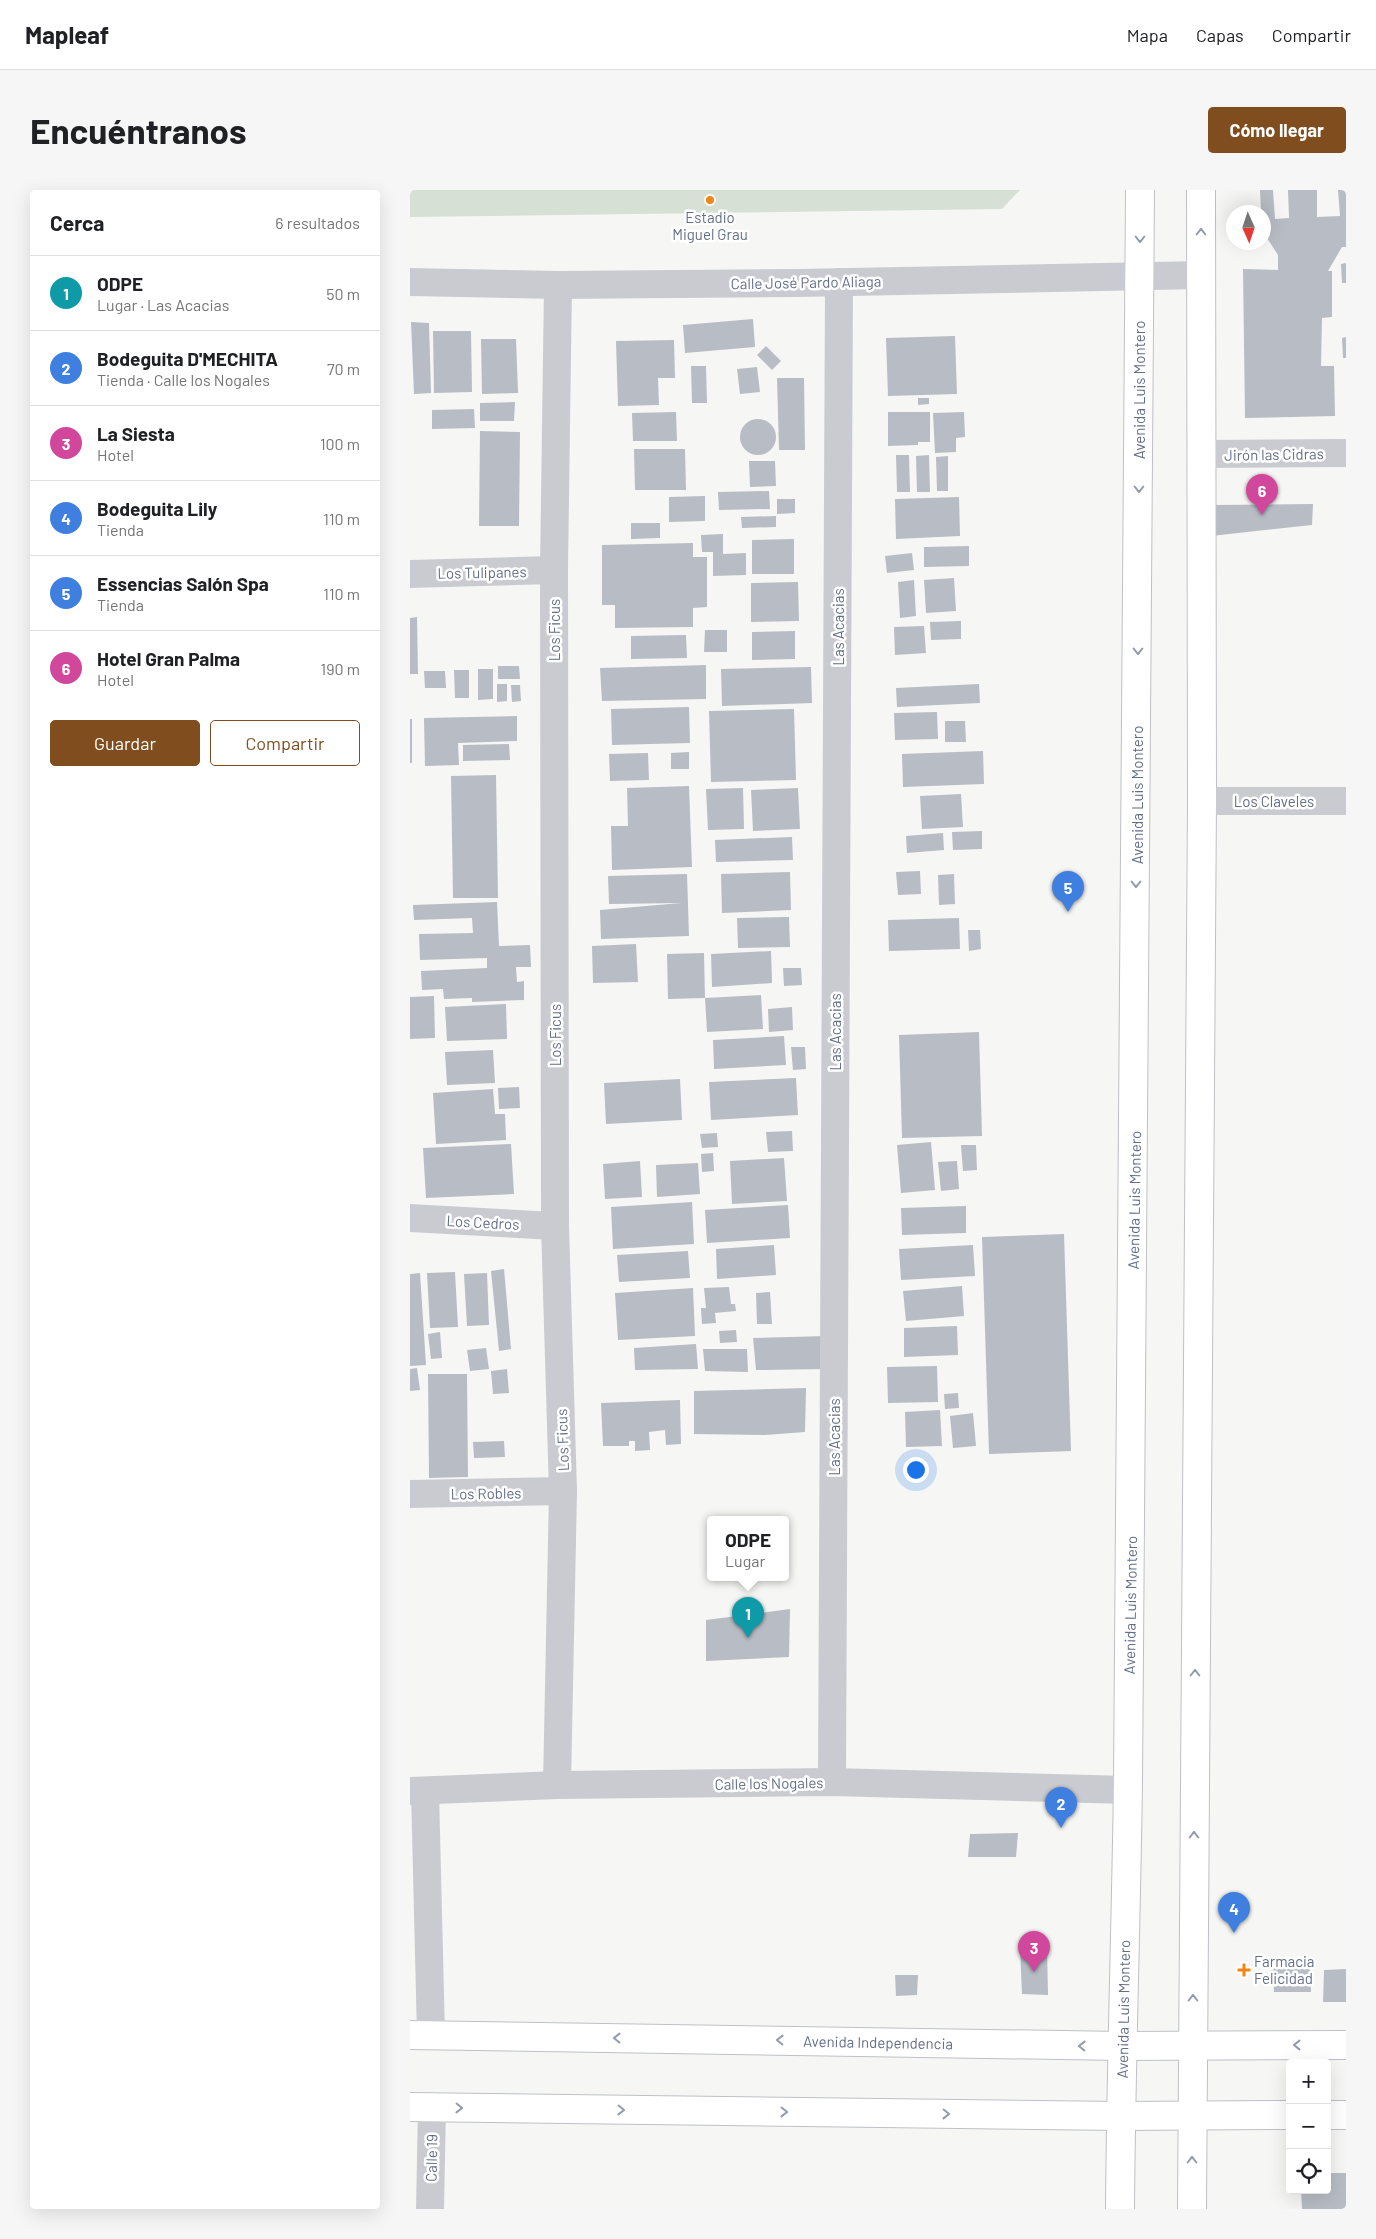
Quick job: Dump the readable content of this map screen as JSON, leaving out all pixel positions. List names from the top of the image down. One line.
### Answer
{"streets":{"main road":["Avenida Luis Montero","Avenida Independencia"],"street":["Calle José Pardo Aliaga","Jirón las Cidras","Los Tulipanes","Las Acacias","Los Ficus","Los Claveles","Los Cedros","Los Robles","Calle los Nogales","Calle 19"]},"crossings":[["Calle José Pardo Aliaga","Avenida Luis Montero"],["Calle José Pardo Aliaga","Las Acacias"],["Calle José Pardo Aliaga","Los Ficus"],["Avenida Luis Montero","Calle los Nogales"],["Avenida Luis Montero","Avenida Independencia"],["Los Tulipanes","Los Ficus"],["Las Acacias","Calle los Nogales"],["Los Ficus","Los Cedros"],["Los Ficus","Los Robles"],["Los Ficus","Calle los Nogales"]],"places":{"other":["Estadio Miguel Grau"],"health":["Farmacia Felicidad"]},"north":"bottom","page":{"header":"Mapleaf","nav":["Mapa","Capas","Compartir"],"buttons":["Cómo llegar",["Guardar","Compartir"]],"title":"Encuéntranos","heading":["Cerca","6 resultados"],"list":[{"mark":"1","name":"ODPE","note":"Lugar · Las Acacias","value":"50 m"},{"mark":"2","name":"Bodeguita D'MECHITA","note":"Tienda · Calle los Nogales","value":"70 m"},{"mark":"3","name":"La Siesta","note":"Hotel","value":"100 m"},{"mark":"4","name":"Bodeguita Lily","note":"Tienda","value":"110 m"},{"mark":"5","name":"Essencias Salón Spa","note":"Tienda","value":"110 m"},{"mark":"6","name":"Hotel Gran Palma","note":"Hotel","value":"190 m"}],"pins":["6","5","1","2","4","3"],"popup":["ODPE","Lugar"],"map_buttons":["+","−"]}}
